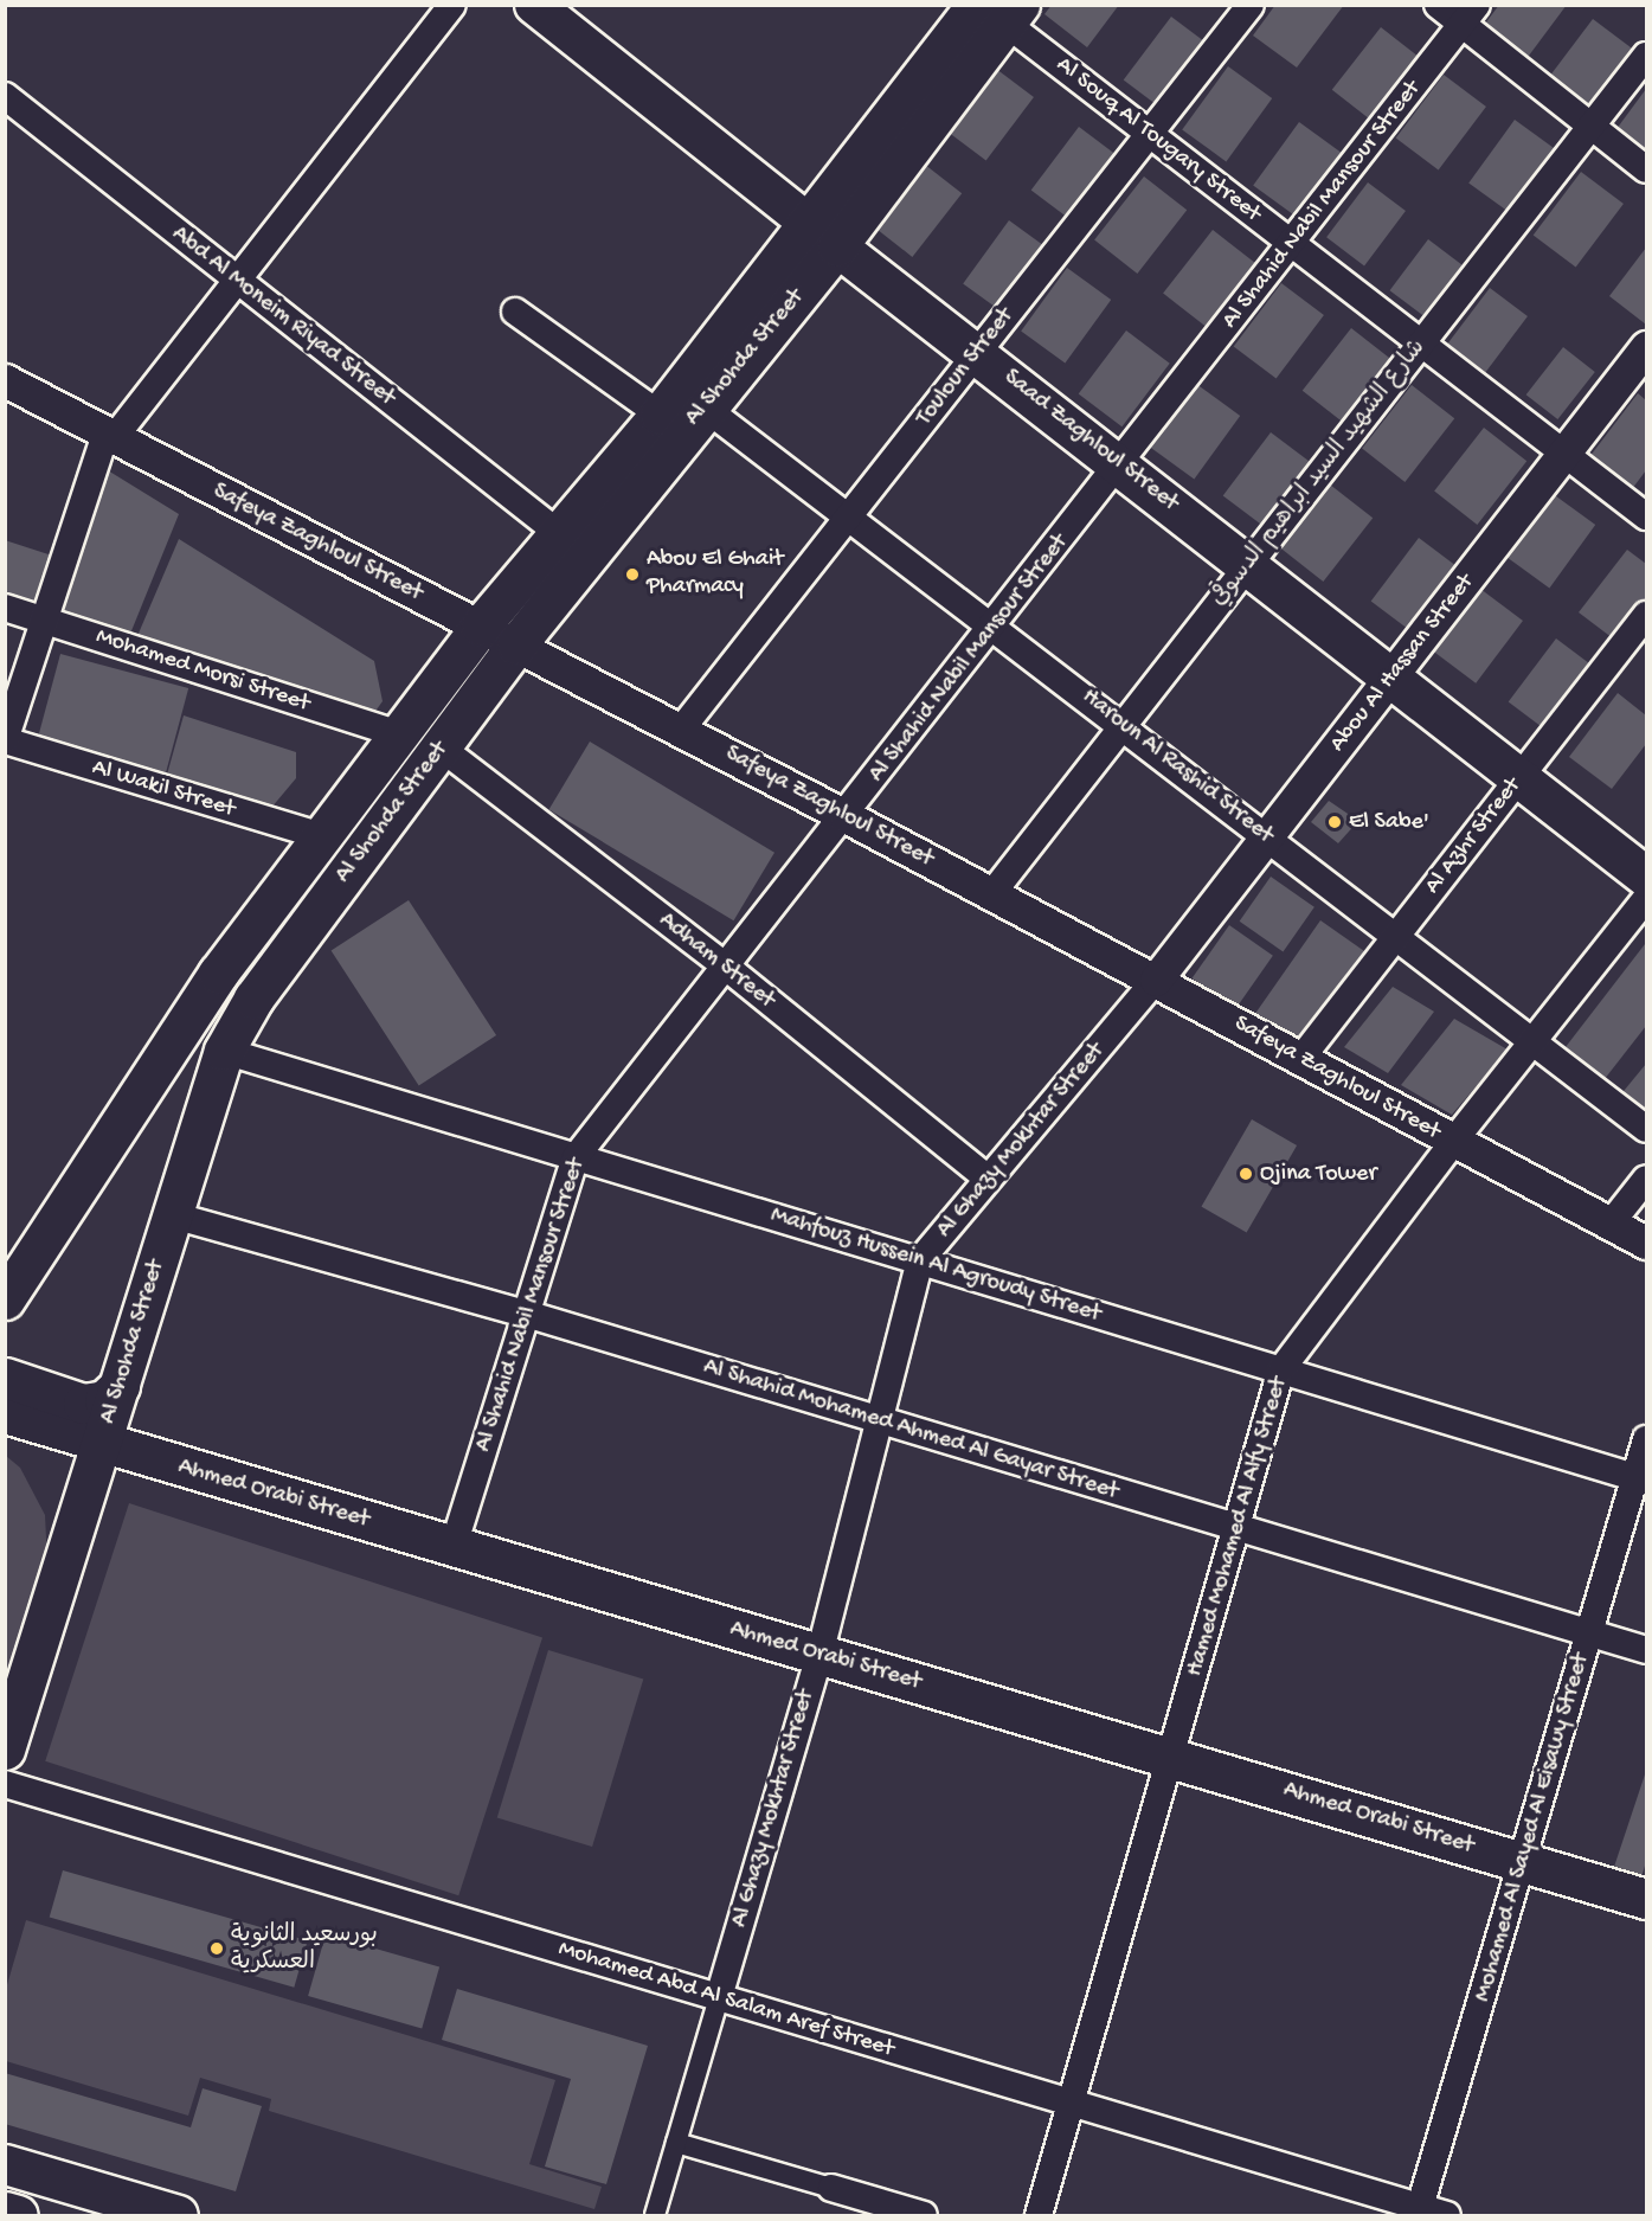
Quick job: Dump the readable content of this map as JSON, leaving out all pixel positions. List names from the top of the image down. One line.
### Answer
{"streets":{"main road":["Al Shohda Street","Saad Zaghloul Street","Ahmed Orabi Street"],"street":["Al Souq Al Tougary Street","Al Shahid Nabil Mansour Street","Abd Al Moneim Riyad Street","Touloun Street","شارع الشهيد السيد ابراهيم الدسوقي","Safeya Zaghloul Street","Abou Al Hassan Street","Mohamed Morsi Street","Haroun Al Rashid Street","Al Wakil Street","Al Azhr Street","Adham Street","Al Ghazy Mokhtar Street","Mahfouz Hussein Al Agroudy Street","Al Shahid Mohamed Ahmed Al Gayar Street","Hamed Mohamed Al Alfy Street","Mohamed Al Sayed Al Eisawy Street","Mohamed Abd Al Salam Aref Street"]},"crossings":[["Al Souq Al Tougary Street","Al Shahid Nabil Mansour Street"],["Al Souq Al Tougary Street","Al Shohda Street"],["Al Souq Al Tougary Street","Touloun Street"],["Al Souq Al Tougary Street","شارع الشهيد السيد ابراهيم الدسوقي"],["Al Souq Al Tougary Street","Abou Al Hassan Street"],["Al Shahid Nabil Mansour Street","Saad Zaghloul Street"],["Al Shahid Nabil Mansour Street","Safeya Zaghloul Street"],["Al Shahid Nabil Mansour Street","Haroun Al Rashid Street"],["Al Shahid Nabil Mansour Street","Adham Street"],["Al Shahid Nabil Mansour Street","Mahfouz Hussein Al Agroudy Street"],["Al Shahid Nabil Mansour Street","Al Shahid Mohamed Ahmed Al Gayar Street"],["Al Shahid Nabil Mansour Street","Ahmed Orabi Street"],["Abd Al Moneim Riyad Street","Al Shohda Street"],["Al Shohda Street","Saad Zaghloul Street"],["Al Shohda Street","Safeya Zaghloul Street"],["Al Shohda Street","Mohamed Morsi Street"],["Al Shohda Street","Haroun Al Rashid Street"],["Al Shohda Street","Al Wakil Street"],["Al Shohda Street","Adham Street"],["Al Shohda Street","Mahfouz Hussein Al Agroudy Street"],["Al Shohda Street","Al Shahid Mohamed Ahmed Al Gayar Street"],["Al Shohda Street","Ahmed Orabi Street"],["Touloun Street","Saad Zaghloul Street"],["Touloun Street","Safeya Zaghloul Street"],["Touloun Street","Haroun Al Rashid Street"],["Saad Zaghloul Street","شارع الشهيد السيد ابراهيم الدسوقي"],["Saad Zaghloul Street","Abou Al Hassan Street"],["Saad Zaghloul Street","Al Azhr Street"],["شارع الشهيد السيد ابراهيم الدسوقي","Safeya Zaghloul Street"],["شارع الشهيد السيد ابراهيم الدسوقي","Haroun Al Rashid Street"],["Safeya Zaghloul Street","Abou Al Hassan Street"],["Safeya Zaghloul Street","Al Azhr Street"],["Safeya Zaghloul Street","Al Ghazy Mokhtar Street"],["Safeya Zaghloul Street","Hamed Mohamed Al Alfy Street"],["Abou Al Hassan Street","Haroun Al Rashid Street"],["Abou Al Hassan Street","Al Ghazy Mokhtar Street"],["Haroun Al Rashid Street","Al Azhr Street"],["Haroun Al Rashid Street","Hamed Mohamed Al Alfy Street"],["Adham Street","Al Ghazy Mokhtar Street"],["Al Ghazy Mokhtar Street","Mahfouz Hussein Al Agroudy Street"],["Al Ghazy Mokhtar Street","Al Shahid Mohamed Ahmed Al Gayar Street"],["Al Ghazy Mokhtar Street","Ahmed Orabi Street"],["Al Ghazy Mokhtar Street","Mohamed Abd Al Salam Aref Street"],["Mahfouz Hussein Al Agroudy Street","Hamed Mohamed Al Alfy Street"],["Mahfouz Hussein Al Agroudy Street","Mohamed Al Sayed Al Eisawy Street"],["Al Shahid Mohamed Ahmed Al Gayar Street","Hamed Mohamed Al Alfy Street"],["Al Shahid Mohamed Ahmed Al Gayar Street","Mohamed Al Sayed Al Eisawy Street"],["Ahmed Orabi Street","Hamed Mohamed Al Alfy Street"],["Ahmed Orabi Street","Mohamed Al Sayed Al Eisawy Street"],["Hamed Mohamed Al Alfy Street","Mohamed Abd Al Salam Aref Street"],["Mohamed Al Sayed Al Eisawy Street","Mohamed Abd Al Salam Aref Street"]],"places":["Abou El Ghait Pharmacy","El Sabe'","Ojina Tower","بورسعيد الثانوية العسكرية"]}
